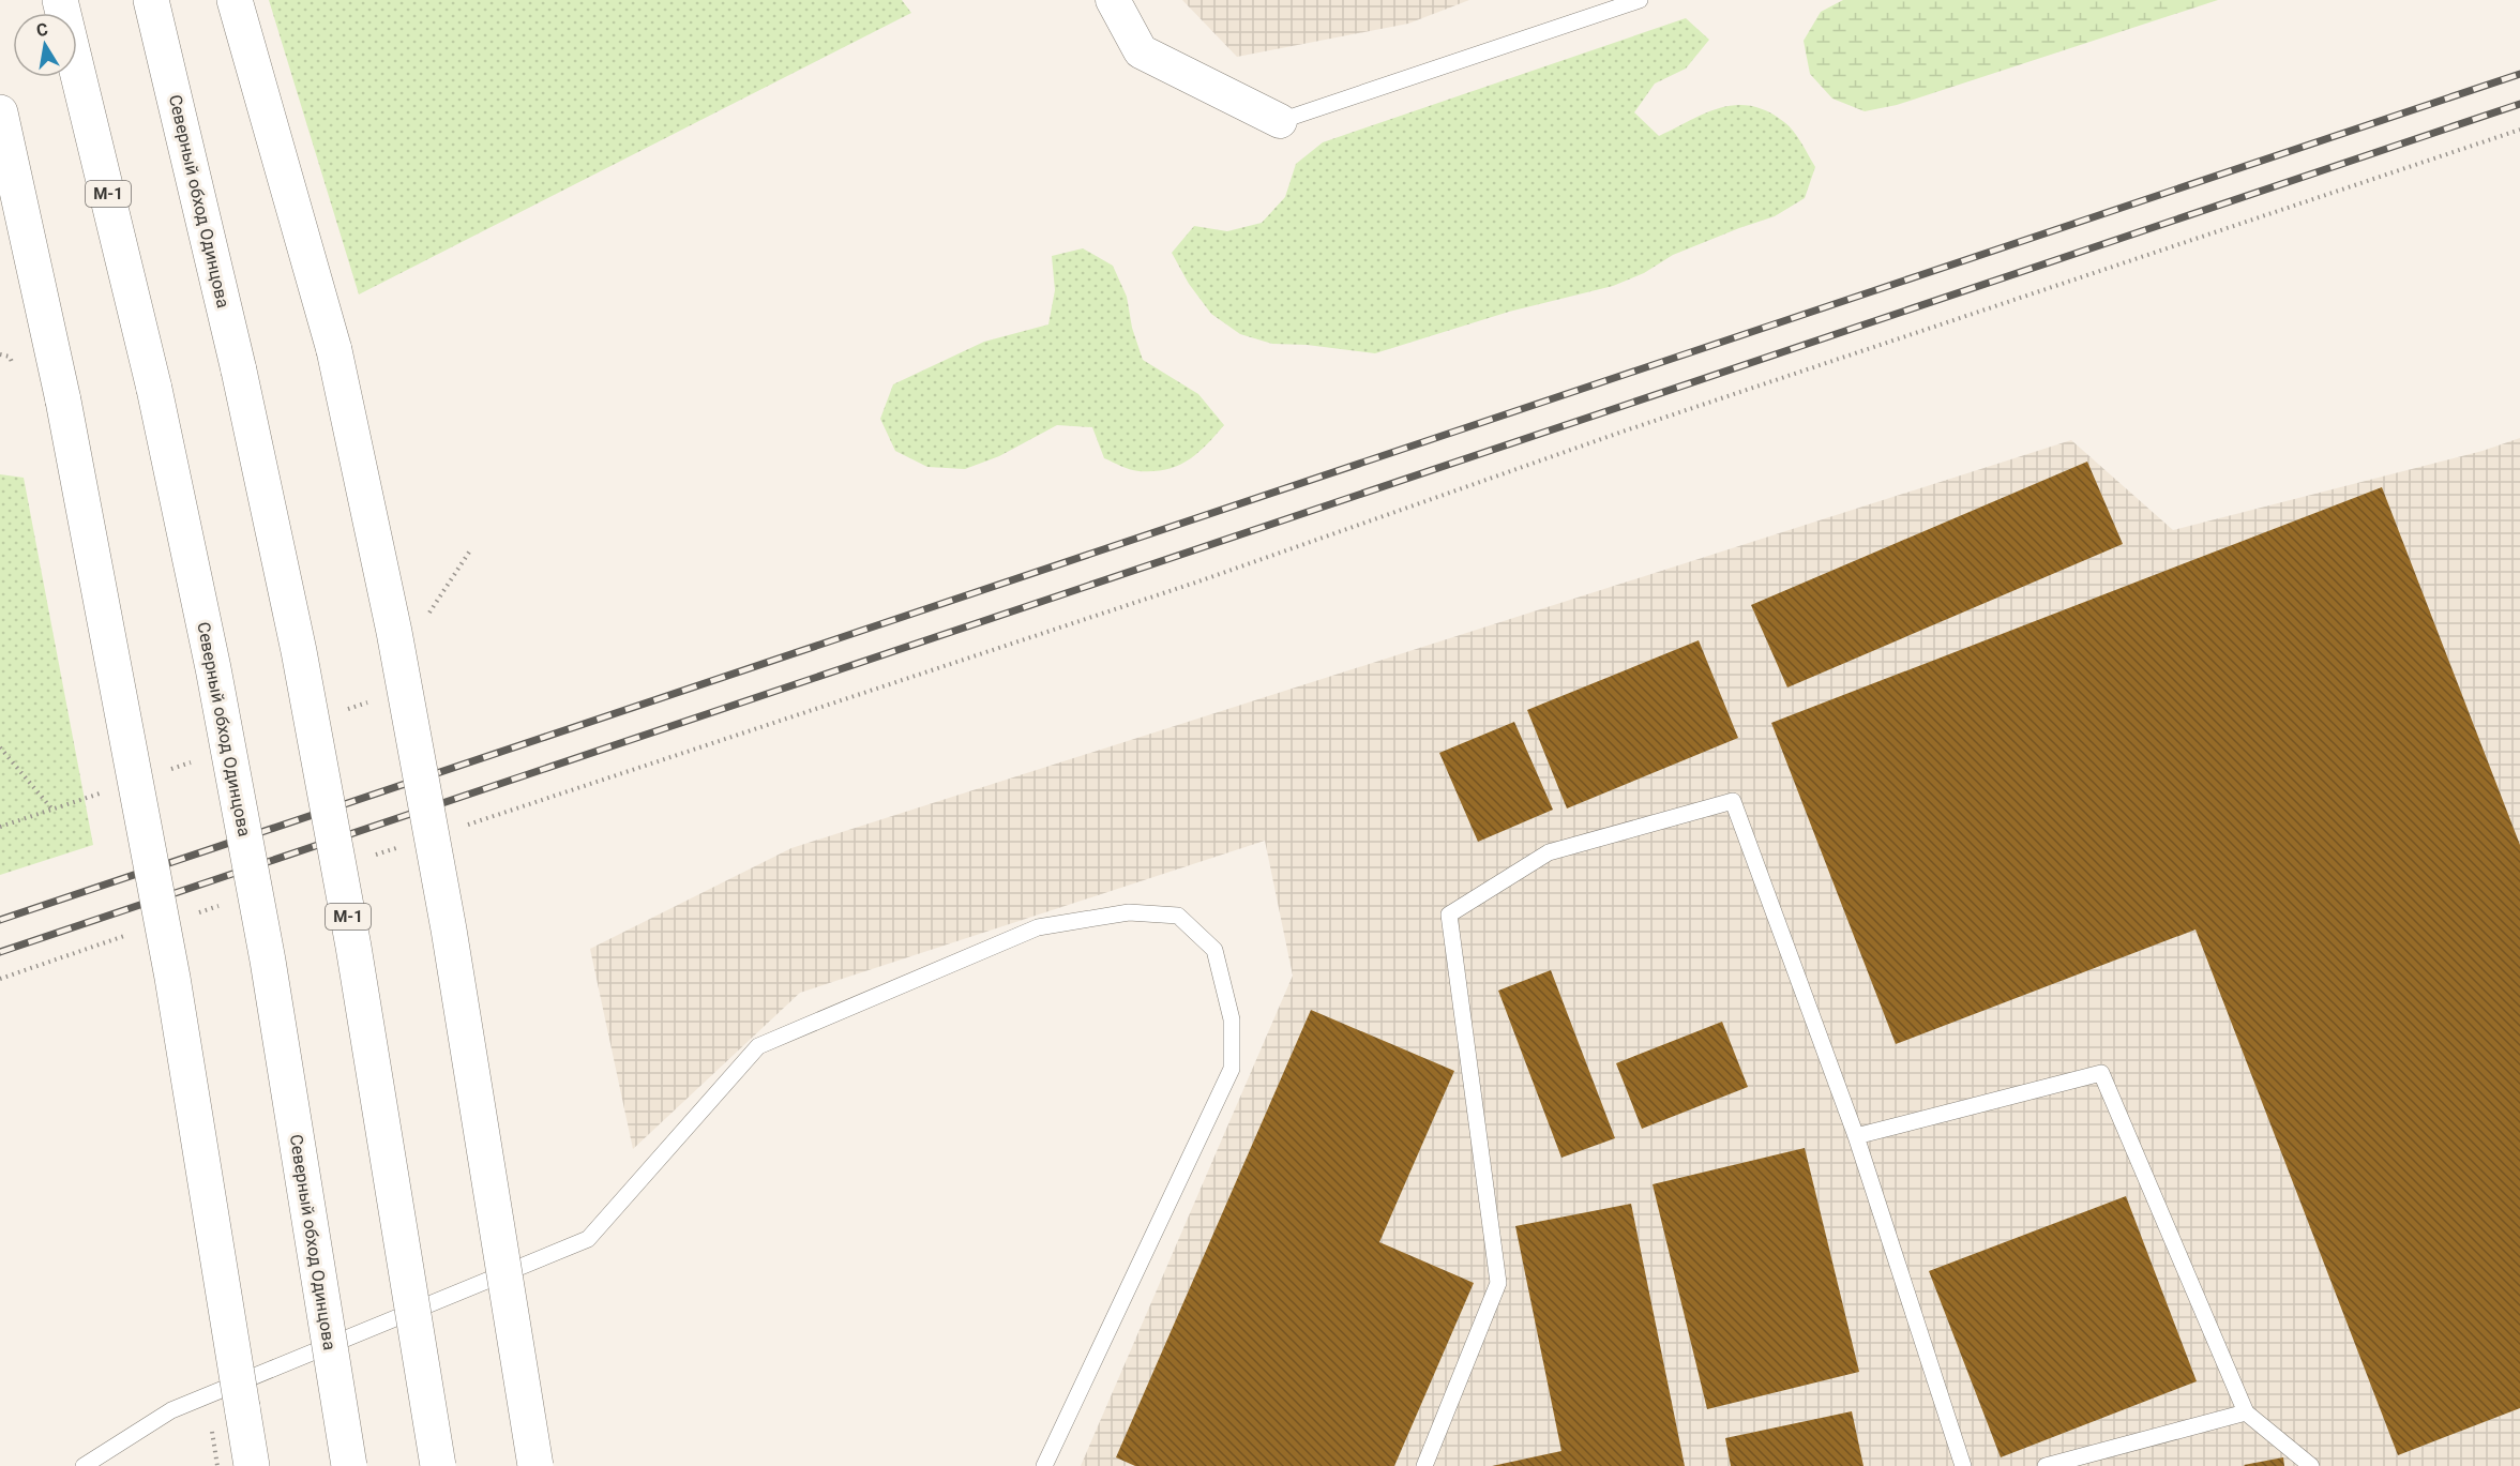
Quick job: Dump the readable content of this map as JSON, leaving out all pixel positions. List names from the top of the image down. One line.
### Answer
{"streets":{"main road":["М-1","Северный обход Одинцова"]},"north":"top"}
